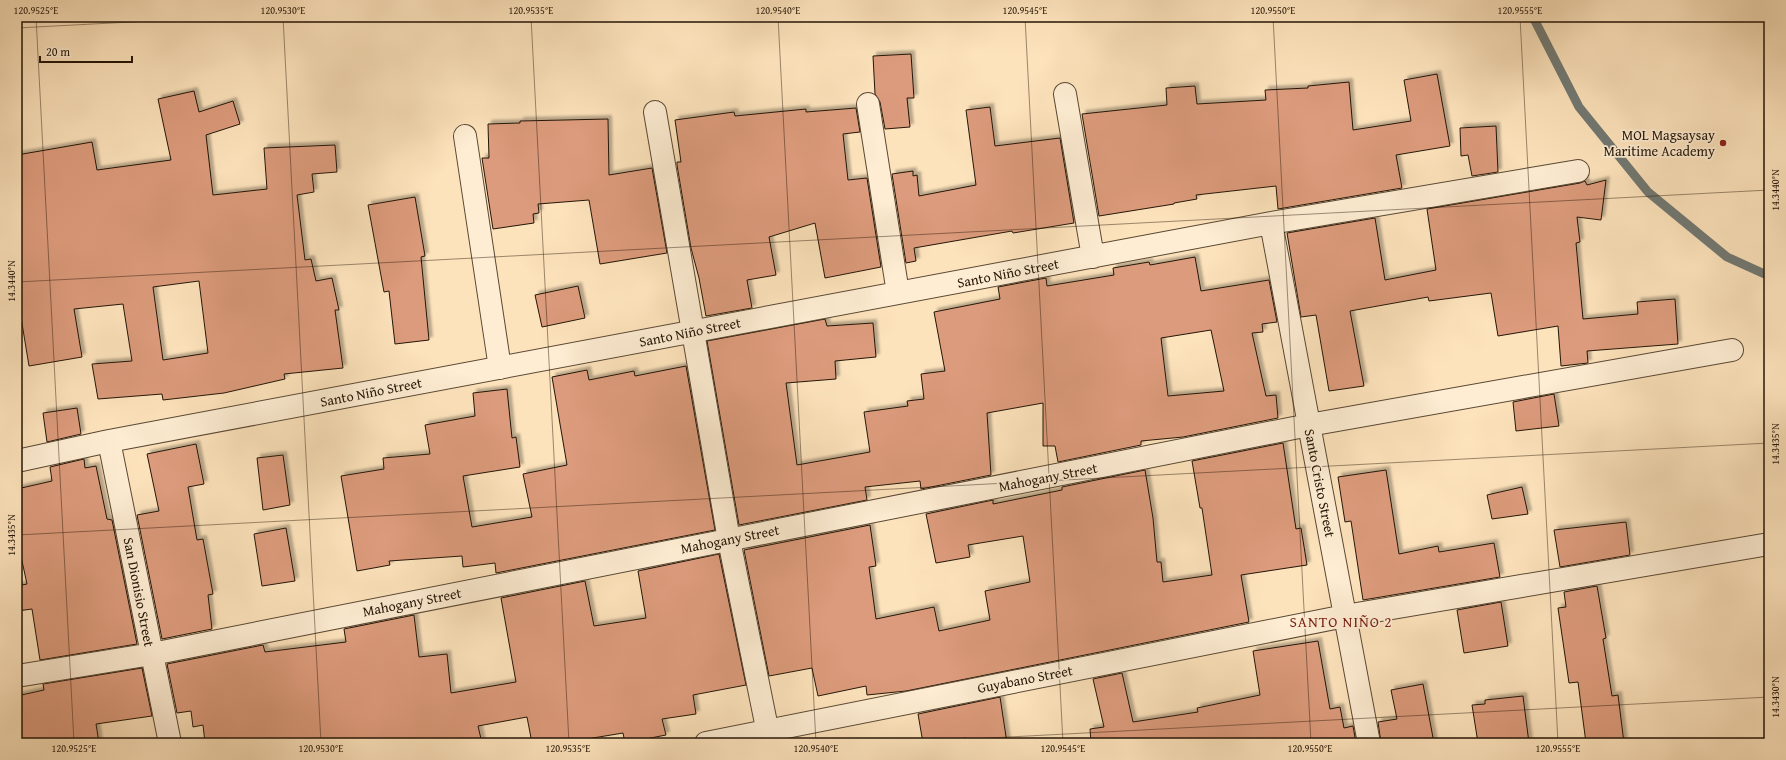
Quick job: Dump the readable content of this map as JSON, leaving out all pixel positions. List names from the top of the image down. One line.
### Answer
{"streets":{"street":["Santo Niño Street","Mahogany Street","Santo Cristo Street","San Dionisio Street","Guyabano Street"]},"crossings":[["Santo Niño Street","Santo Cristo Street"],["Santo Niño Street","San Dionisio Street"],["Mahogany Street","Santo Cristo Street"],["Mahogany Street","San Dionisio Street"],["Santo Cristo Street","Guyabano Street"]],"districts":["SANTO NIÑO 2"],"places":["MOL Magsaysay Maritime Academy"],"scale_bar":"20 m","coordinates":["120.9525°E","120.9530°E","120.9535°E","120.9540°E","120.9545°E","120.9550°E","120.9555°E","14.3440°N","14.3435°N","14.3430°N"]}
